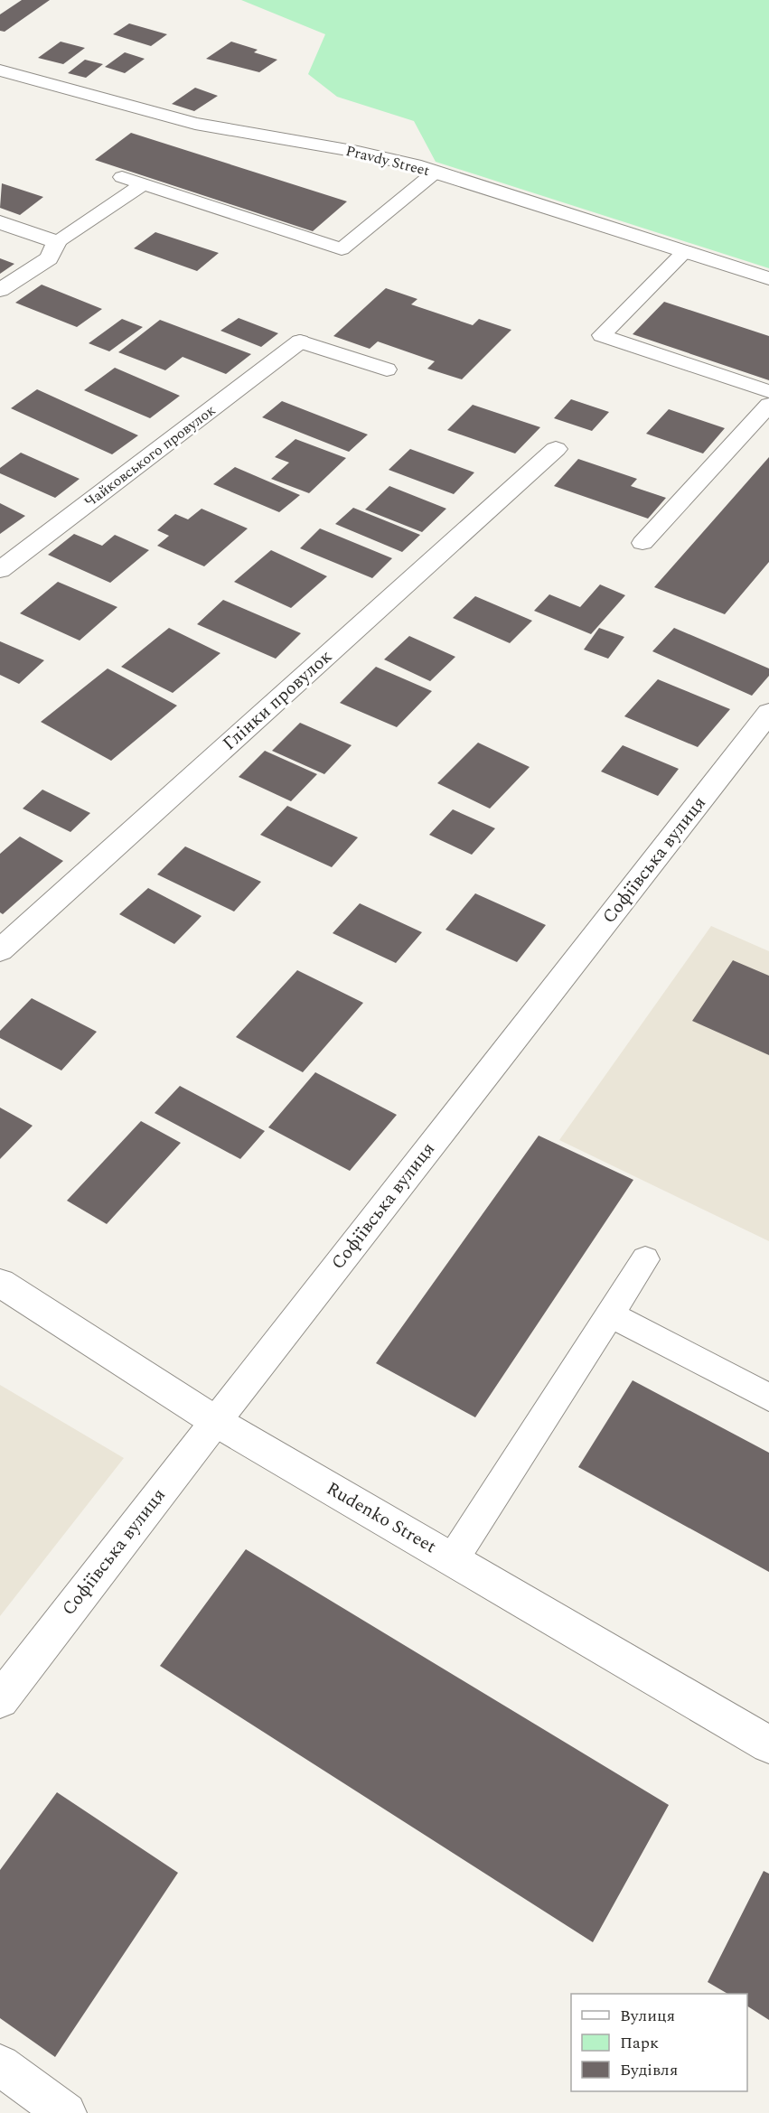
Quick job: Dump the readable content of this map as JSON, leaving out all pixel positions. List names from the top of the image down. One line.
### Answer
{"streets":{"street":["Pravdy Street","Чайковського провулок","Глінки провулок","Софіївська вулиця","Rudenko Street"]},"crossings":[["Софіївська вулиця","Rudenko Street"]],"legend":["Вулиця","Парк","Будівля"]}
